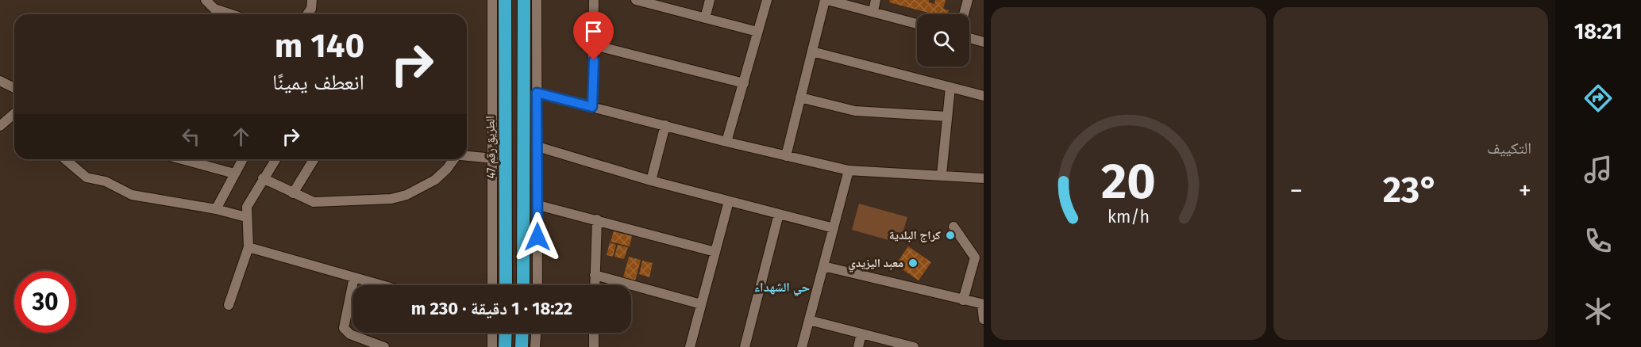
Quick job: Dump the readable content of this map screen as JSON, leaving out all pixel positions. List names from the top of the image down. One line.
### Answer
{"streets":{"highway":["الطريق رقم 47"]},"districts":["حي الشهداء"],"places":["كراج البلدية","معبد اليزيدي"],"page":{"tabs":"18:21","tile":"التكييف","turn":["140 m","انعطف يمينًا"],"heat":["−","23°","+"],"limit":"30","trip":"18:22 · 1 دقيقة · 230 m","gauge":["20","km/h"]}}
